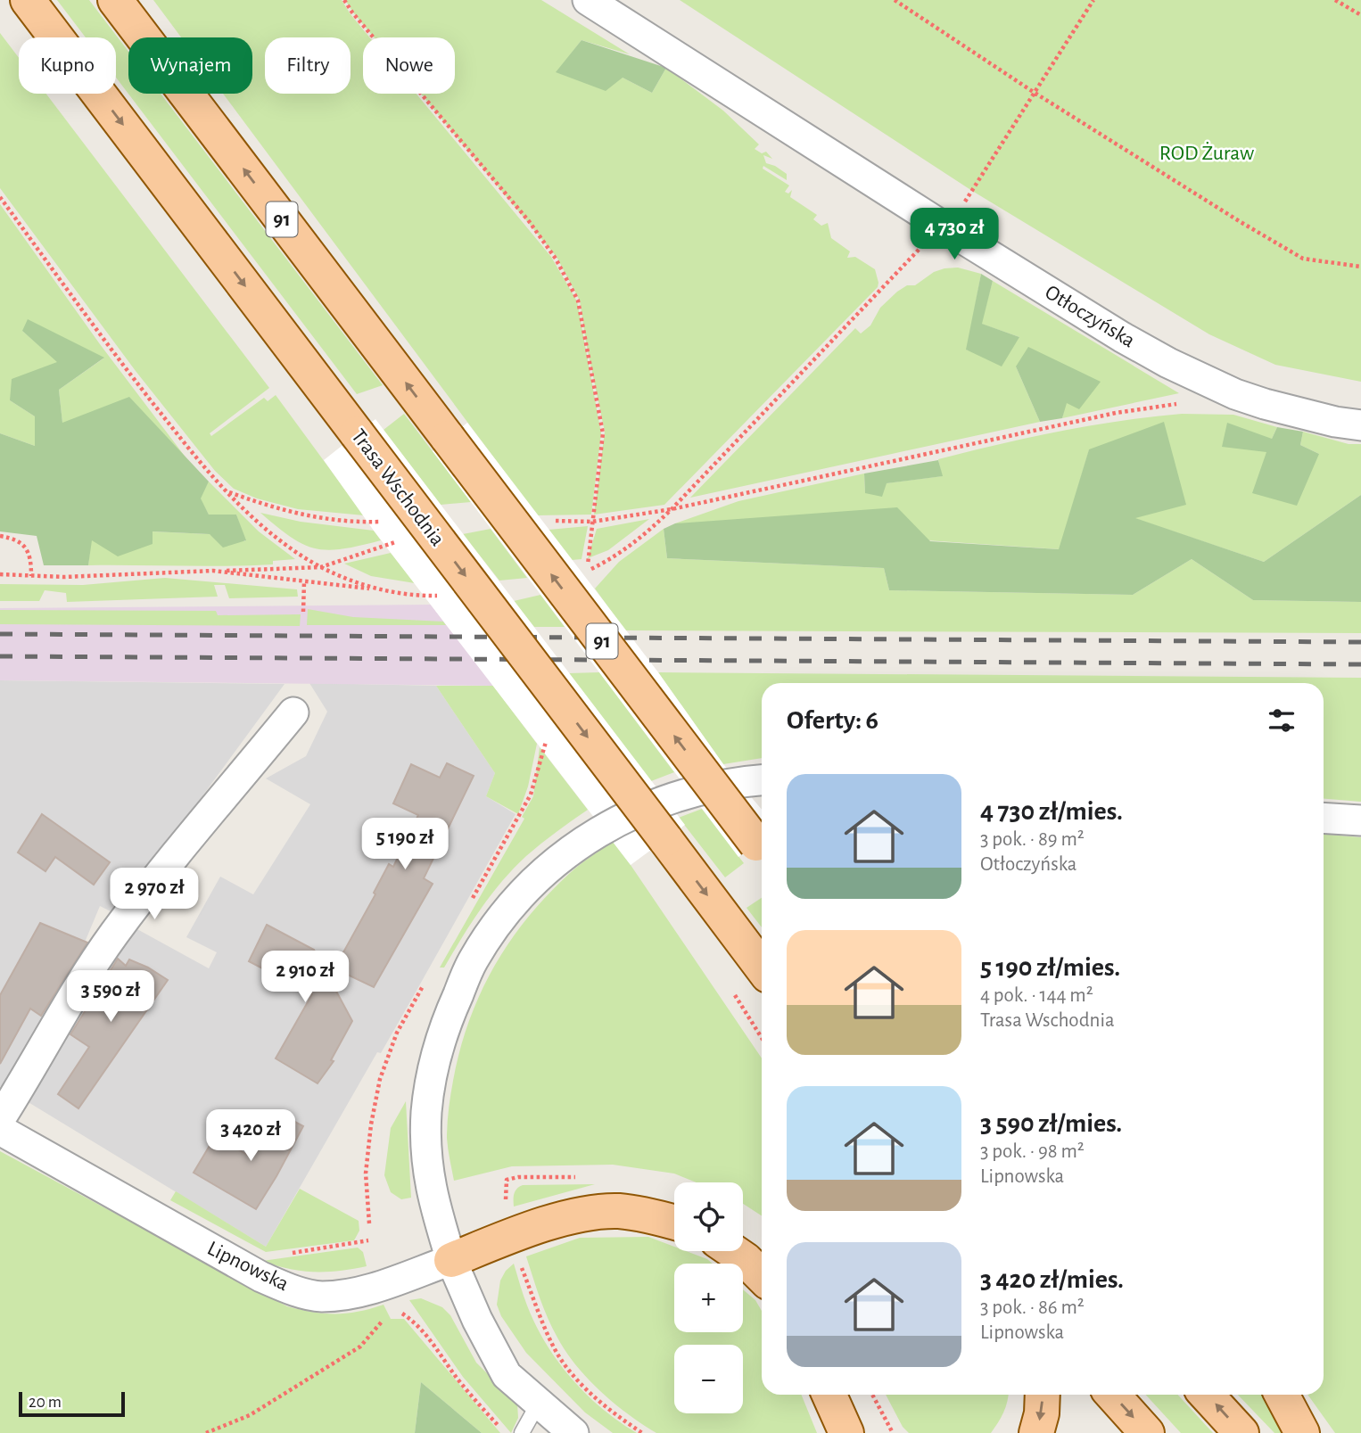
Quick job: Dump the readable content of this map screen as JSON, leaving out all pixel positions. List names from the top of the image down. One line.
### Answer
{"streets":{"main road":["91","Trasa Wschodnia"],"street":["Otłoczyńska","Lipnowska"]},"parks":["ROD Żuraw"],"scale_bar":"20 m","page":{"chip":["Kupno","Wynajem","Filtry","Nowe"],"price":["4 730 zł","5 190 zł","2 970 zł","2 910 zł","3 590 zł","3 420 zł"],"heading":"Oferty: 6","list":[{"name":"4 730 zł/mies.","note":"3 pok. · 89 m² · Otłoczyńska"},{"name":"5 190 zł/mies.","note":"4 pok. · 144 m² · Trasa Wschodnia"},{"name":"3 590 zł/mies.","note":"3 pok. · 98 m² · Lipnowska"},{"name":"3 420 zł/mies.","note":"3 pok. · 86 m² · Lipnowska"}],"map_buttons":["+","−"],"scale":"20 m"}}
